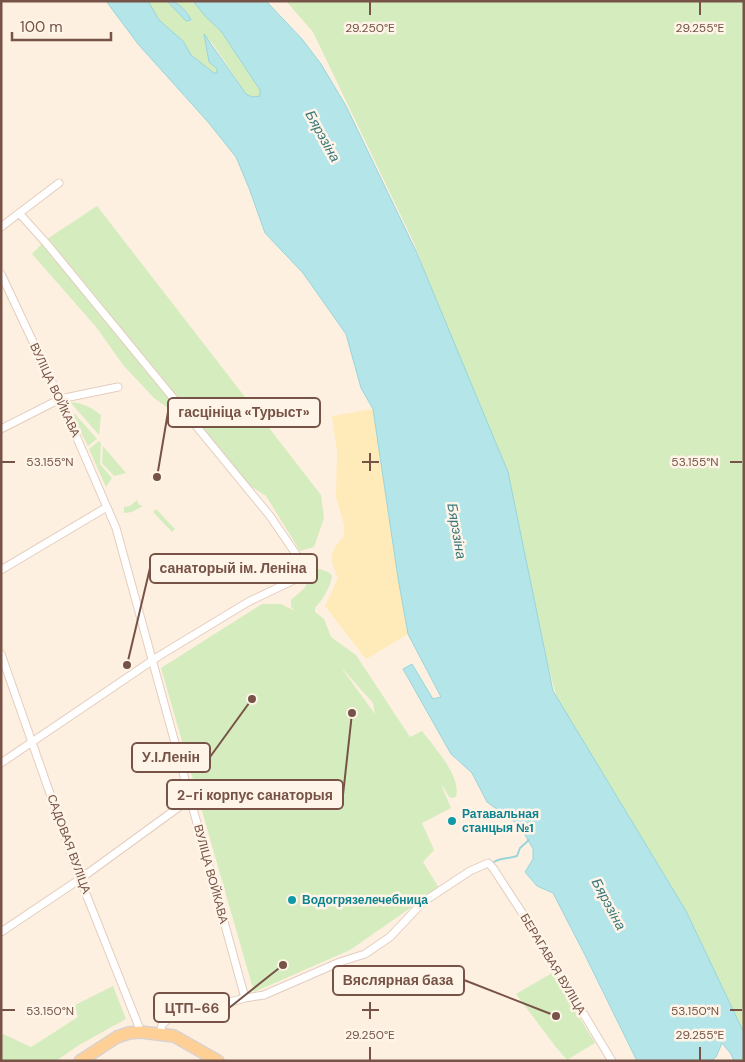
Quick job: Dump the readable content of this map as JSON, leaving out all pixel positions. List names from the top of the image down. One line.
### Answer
{"streets":{"street":["ВУЛІЦА ВОЙКАВА","САДОВАЯ ВУЛІЦА","БЕРАГАВАЯ ВУЛІЦА"]},"crossings":[["ВУЛІЦА ВОЙКАВА","БЕРАГАВАЯ ВУЛІЦА"]],"water":["Бярэзіна"],"places":["гасцініца «Турыст»","санаторый ім. Леніна","У.І.Ленін","2-гі корпус санаторыя","Ратавальная станцыя №1","Водогрязелечебница","ЦТП-66","Вяслярная база"],"scale_bar":"100 m","coordinates":["29.250°E","29.255°E","53.155°N","53.150°N"]}
